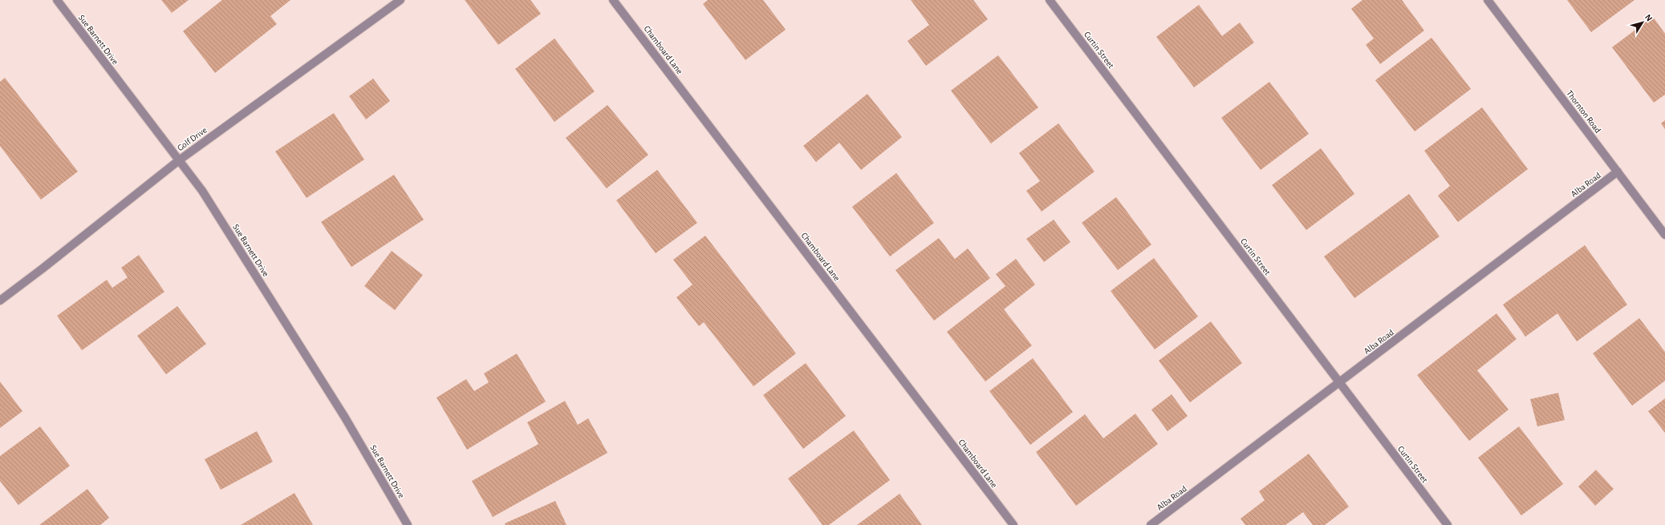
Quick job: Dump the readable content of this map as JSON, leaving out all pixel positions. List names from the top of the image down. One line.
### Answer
{"streets":{"street":["Sue Barnett Drive","Chamboard Lane","Curtin Street","Thornton Road","Golf Drive","Alba Road"]},"crossings":[["Sue Barnett Drive","Golf Drive"],["Curtin Street","Alba Road"],["Thornton Road","Alba Road"]],"north":"top right"}
